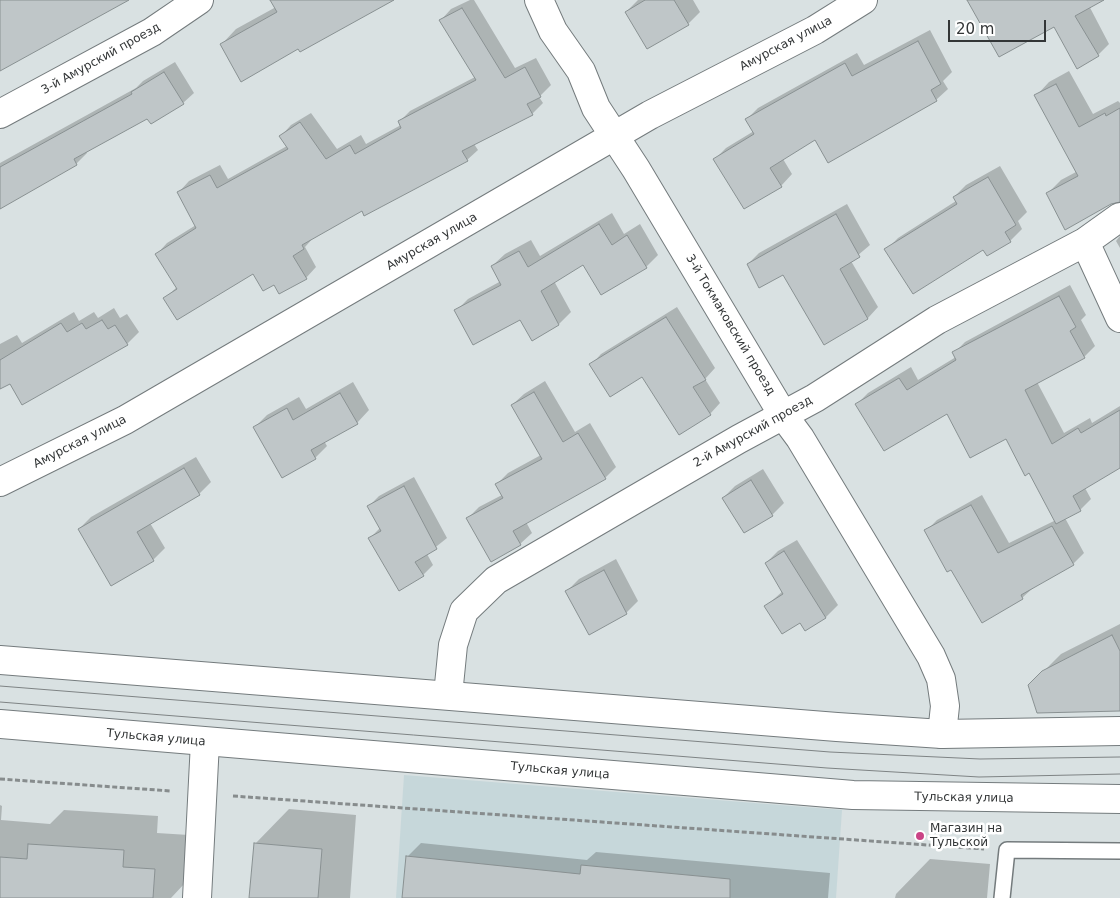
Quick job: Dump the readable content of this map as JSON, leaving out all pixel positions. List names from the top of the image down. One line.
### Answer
{"streets":{"street":["Амурская улица","3-й Амурский проезд","3-й Токмаковский проезд","2-й Амурский проезд","Тульская улица"]},"crossings":[["Амурская улица","3-й Токмаковский проезд"],["3-й Токмаковский проезд","2-й Амурский проезд"]],"places":["Магазин на Тульской"],"scale_bar":"20 m"}
